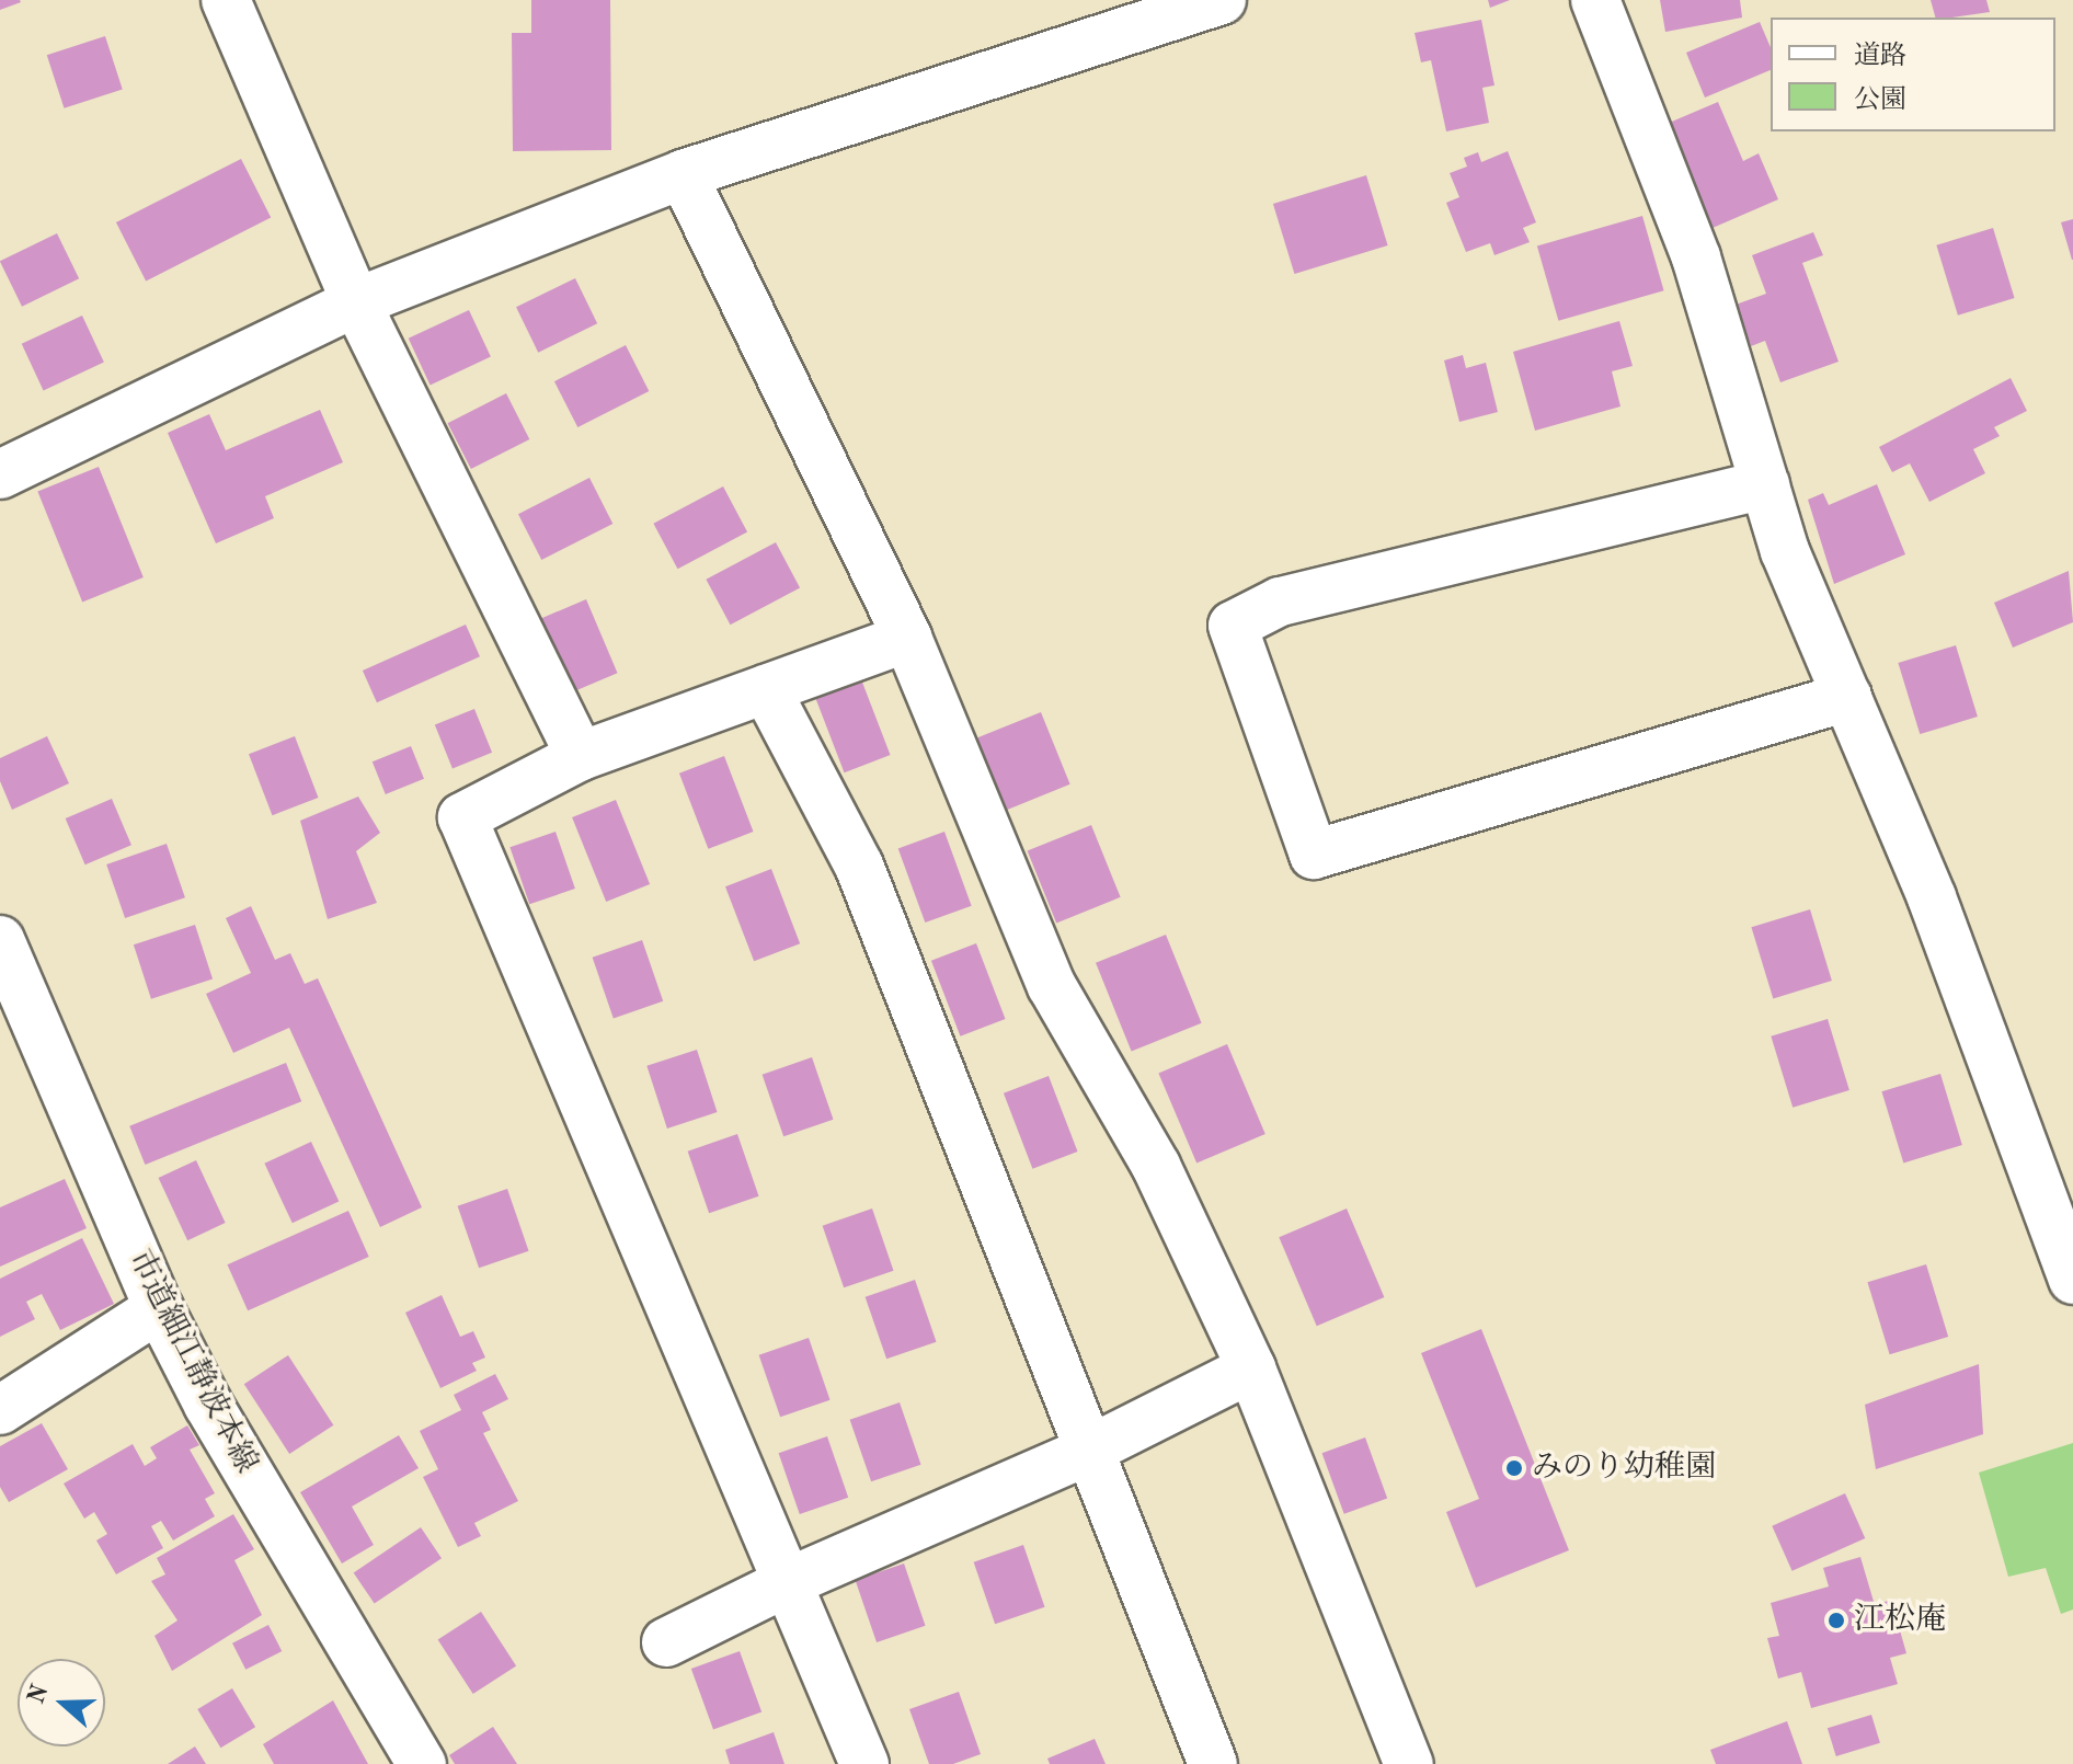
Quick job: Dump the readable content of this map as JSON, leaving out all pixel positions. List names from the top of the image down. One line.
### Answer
{"streets":{"street":["市道細江静波本線"]},"places":["みのり幼稚園","江松庵"],"legend":["道路","公園"],"north":"left"}
